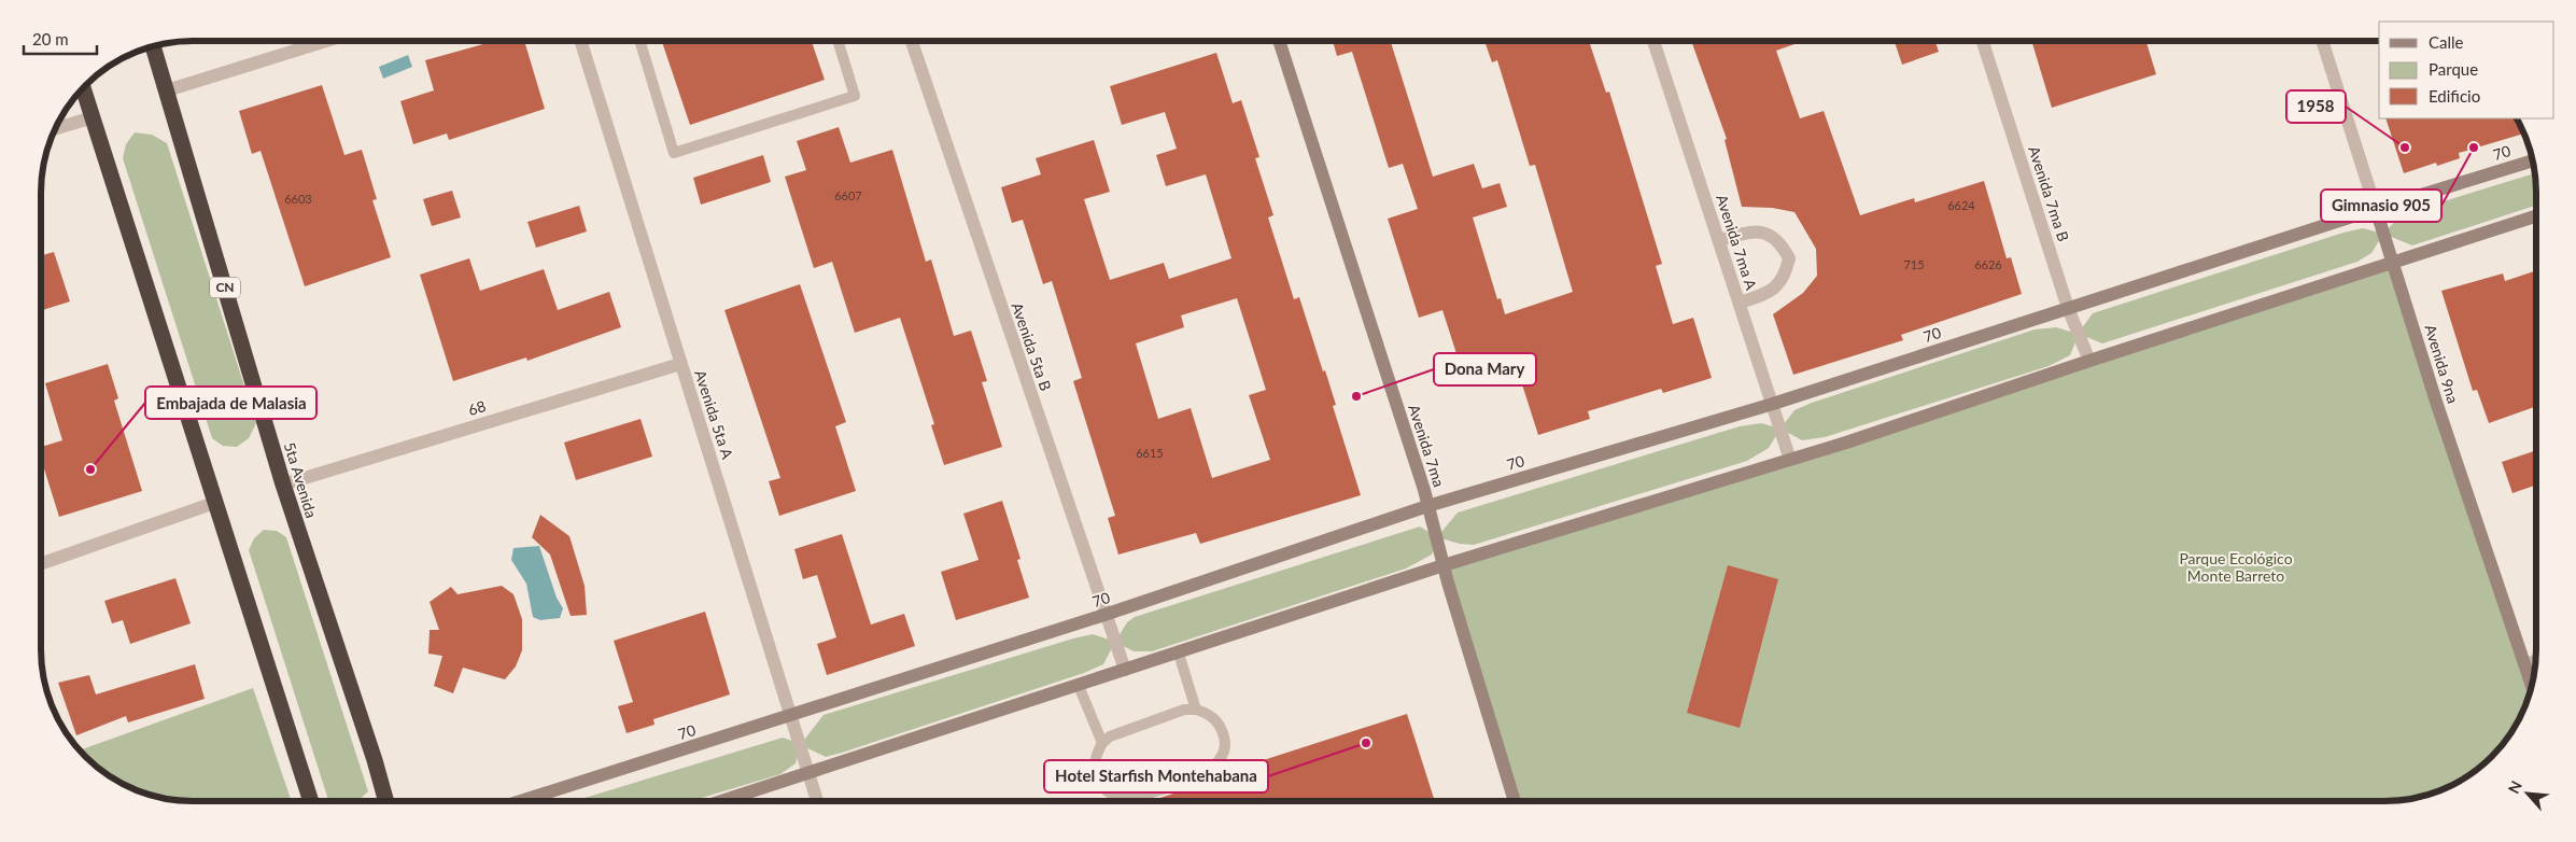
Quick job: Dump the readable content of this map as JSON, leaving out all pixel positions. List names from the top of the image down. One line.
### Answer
{"streets":{"highway":["CN","5ta Avenida"],"main road":["70","Avenida 9na","Avenida 7ma"],"street":["Avenida 7ma B","Avenida 7ma A","Avenida 5ta B","68","Avenida 5ta A"]},"crossings":[["70","Avenida 7ma B"],["70","Avenida 7ma A"],["70","Avenida 5ta B"],["70","Avenida 9na"],["70","Avenida 5ta A"],["70","Avenida 7ma"],["68","Avenida 5ta A"],["68","5ta Avenida"]],"parks":["Parque Ecológico Monte Barreto"],"places":["1958","Gimnasio 905","Dona Mary","Embajada de Malasia","Hotel Starfish Montehabana"],"house_numbers":["6607","6603","6624","715","6626","6615"],"legend":["Calle","Parque","Edificio"],"scale_bar":"20 m","north":"top left"}
